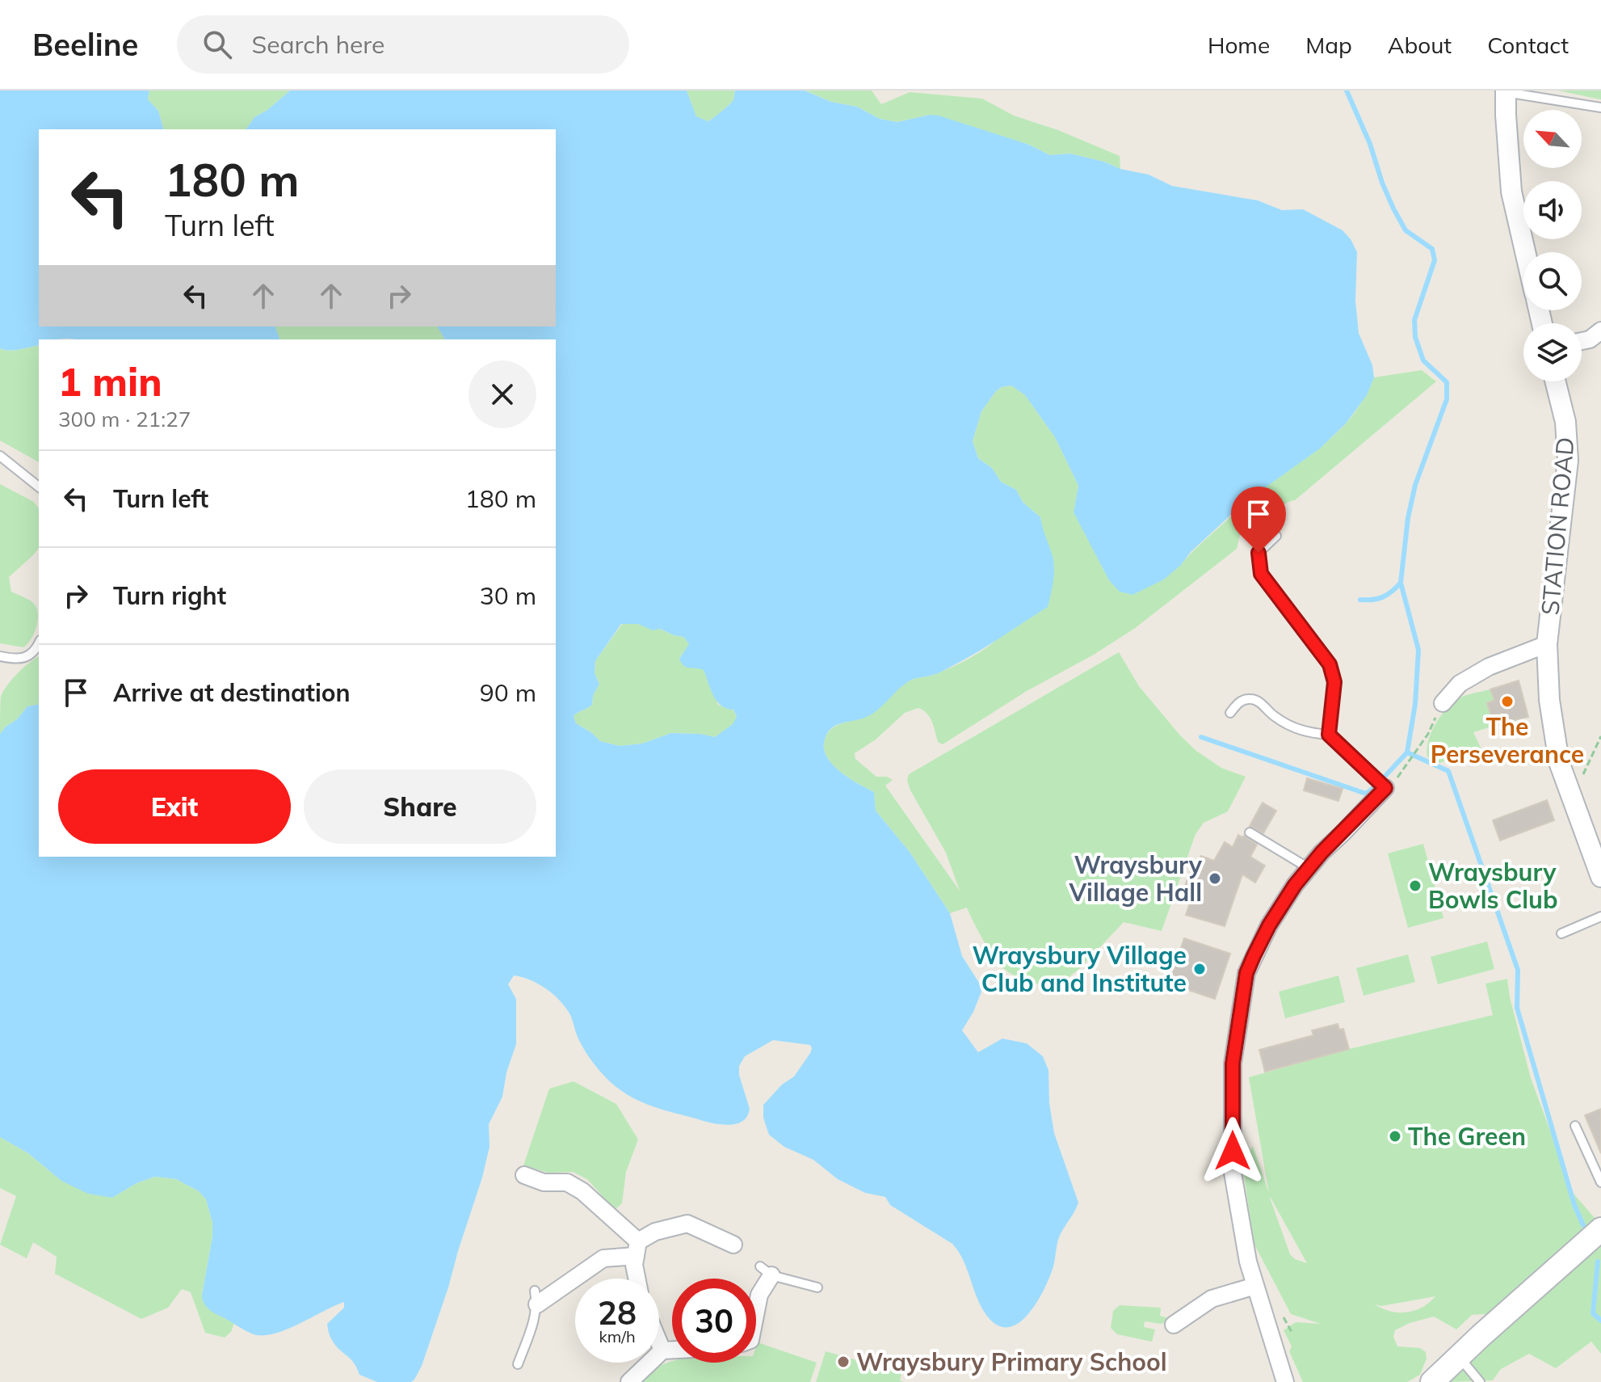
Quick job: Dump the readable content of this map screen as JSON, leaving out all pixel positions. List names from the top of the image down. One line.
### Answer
{"streets":{"street":["STATION ROAD"]},"places":["The Perseverance","Wraysbury Village Hall","Wraysbury Bowls Club","Wraysbury Village Club and Institute","The Green","Wraysbury Primary School"],"north":"top left","page":{"header":"Beeline","search":"Search here","nav":["Home","Map","About","Contact"],"turn":["180 m","Turn left"],"heading":["1 min","300 m · 21:27"],"list":[{"name":"Turn left","value":"180 m"},{"name":"Turn right","value":"30 m"},{"name":"Arrive at destination","value":"90 m"}],"buttons":["Exit","Share"],"speed":"28 km/h","limit":"30"}}
